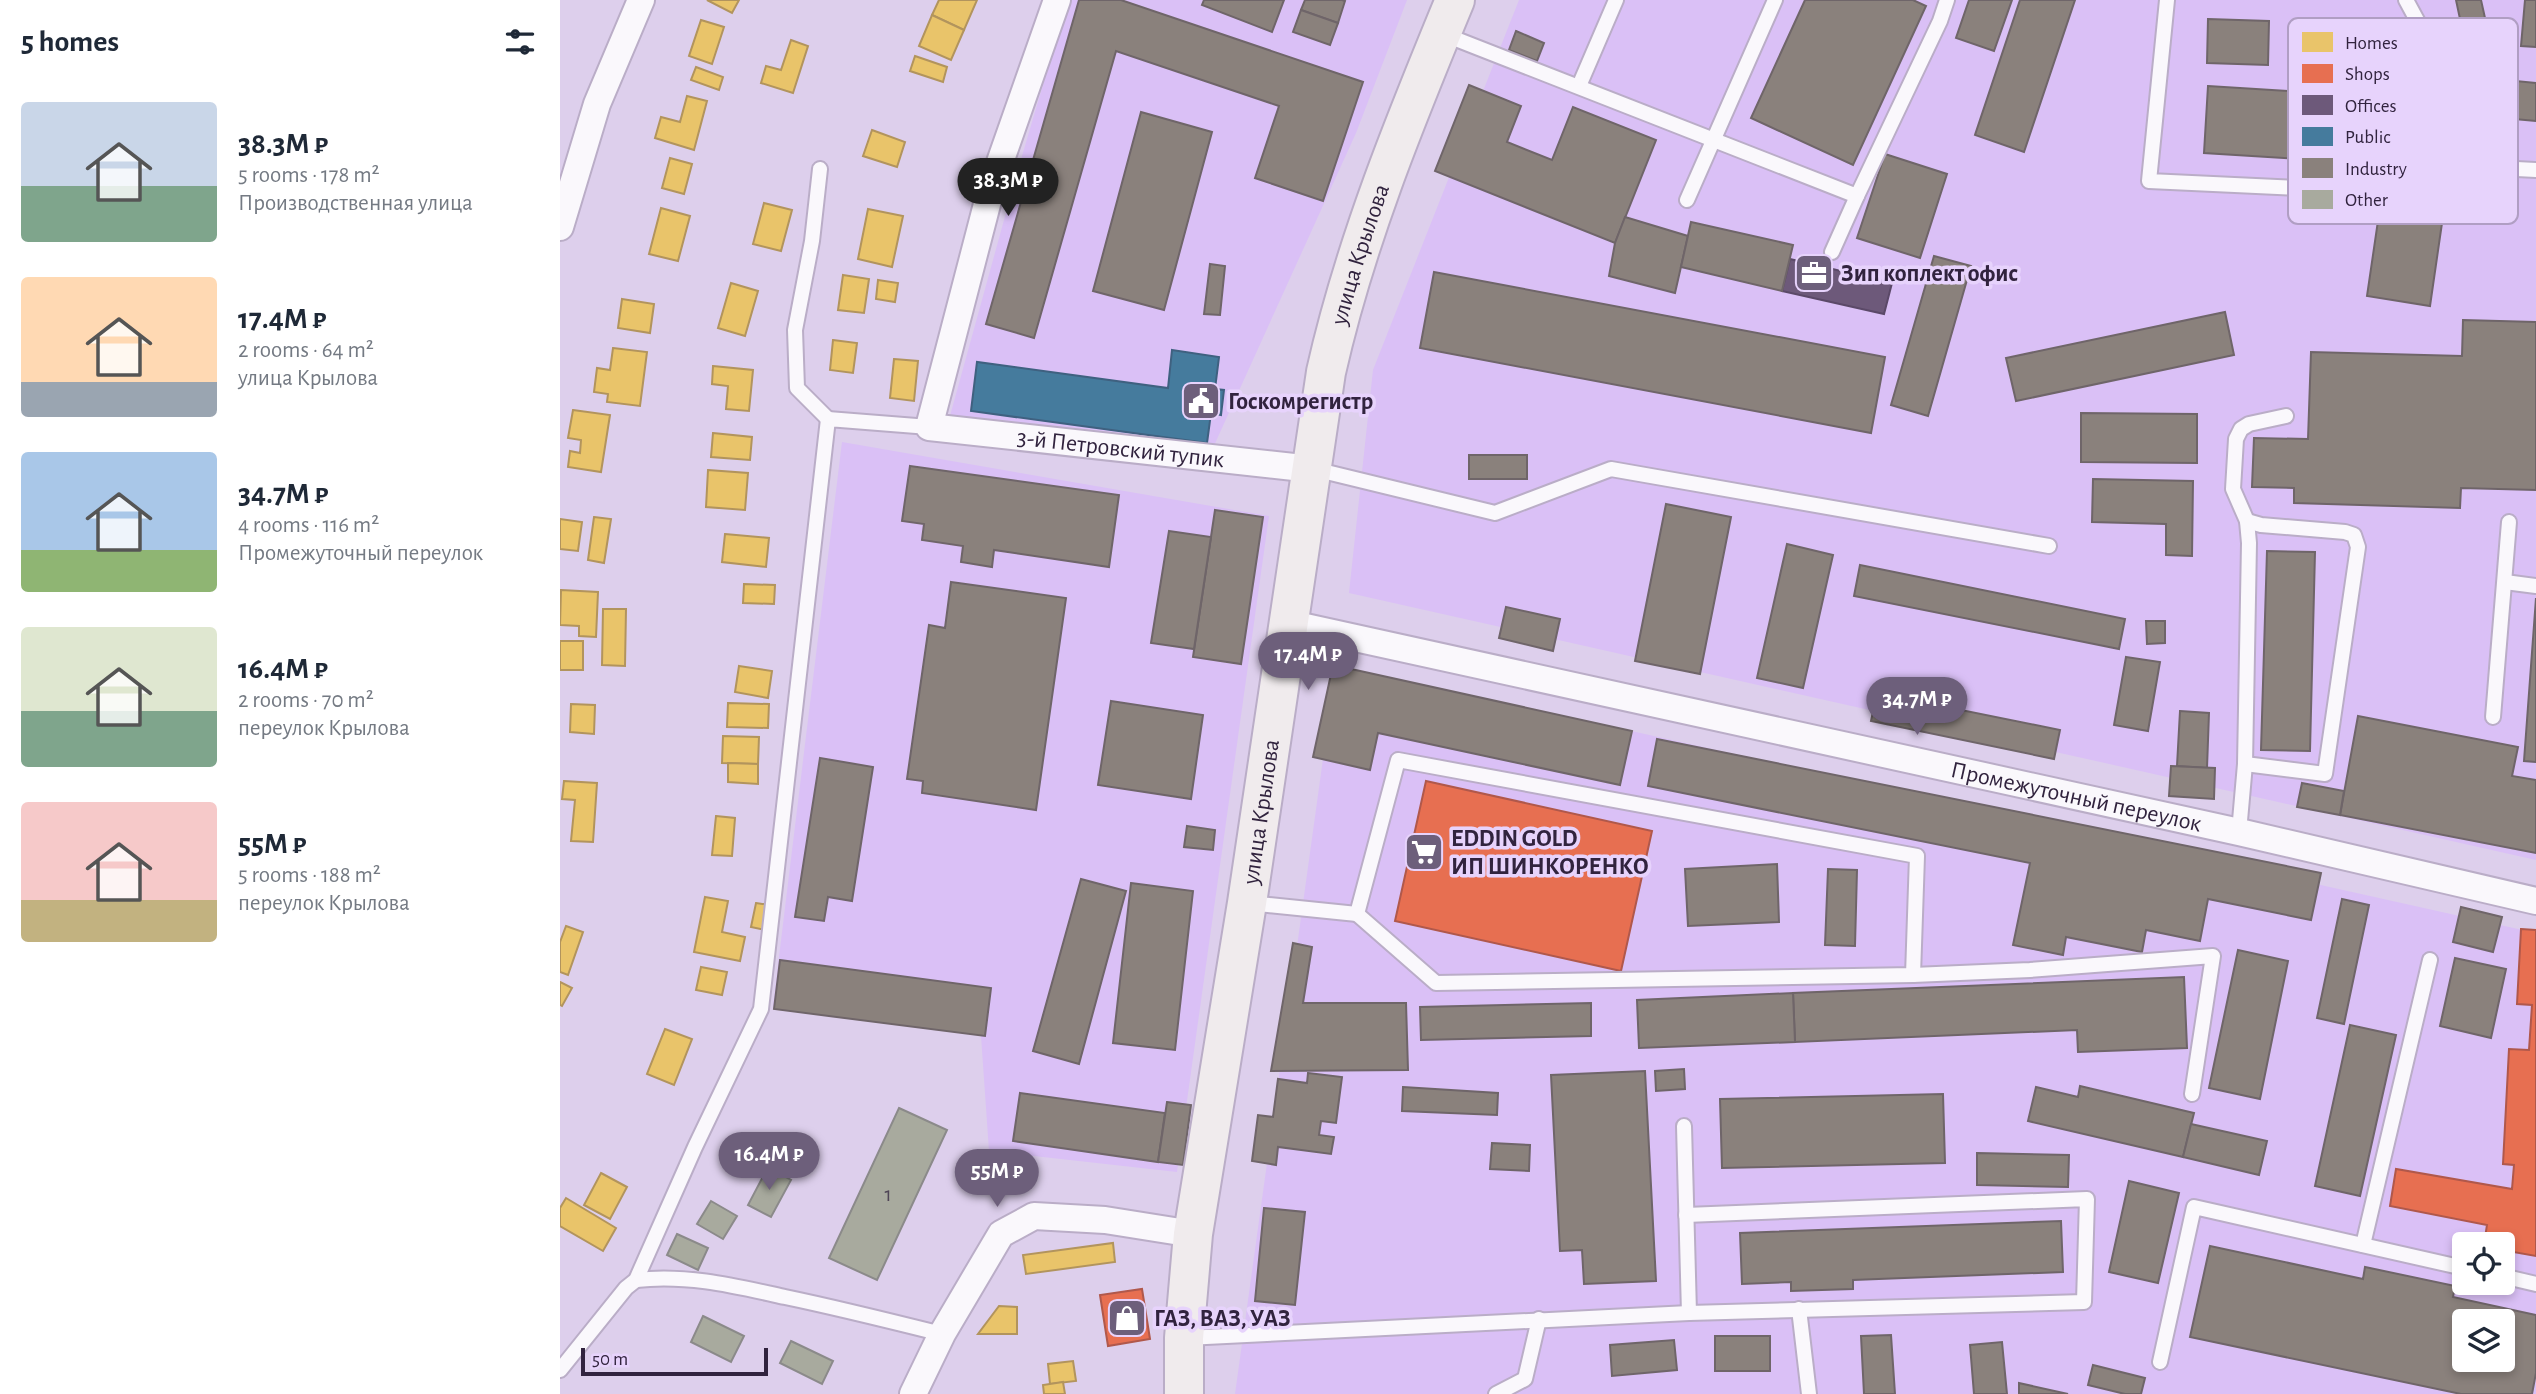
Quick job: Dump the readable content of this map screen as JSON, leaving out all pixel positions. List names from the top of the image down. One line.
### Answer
{"streets":{"main road":["улица Крылова"],"street":["3-й Петровский тупик","Промежуточный переулок"]},"crossings":[["улица Крылова","3-й Петровский тупик"],["улица Крылова","Промежуточный переулок"]],"places":{"office":["Зип коплект офис"],"public building":["Госкомрегистр"],"supermarket":["EDDIN GOLD ИП ШИНКОРЕНКО"],"shop":["ГАЗ, ВАЗ, УАЗ"]},"house_numbers":["1"],"legend":["Homes","Shops","Offices","Public","Industry","Other"],"scale_bar":"50 m","page":{"heading":"5 homes","list":[{"name":"38.3M ₽","note":"5 rooms · 178 m² · Производственная улица"},{"name":"17.4M ₽","note":"2 rooms · 64 m² · улица Крылова"},{"name":"34.7M ₽","note":"4 rooms · 116 m² · Промежуточный переулок"},{"name":"16.4M ₽","note":"2 rooms · 70 m² · переулок Крылова"},{"name":"55M ₽","note":"5 rooms · 188 m² · переулок Крылова"}],"price":["38.3M ₽","17.4M ₽","34.7M ₽","16.4M ₽","55M ₽"],"scale":"50 m"}}
